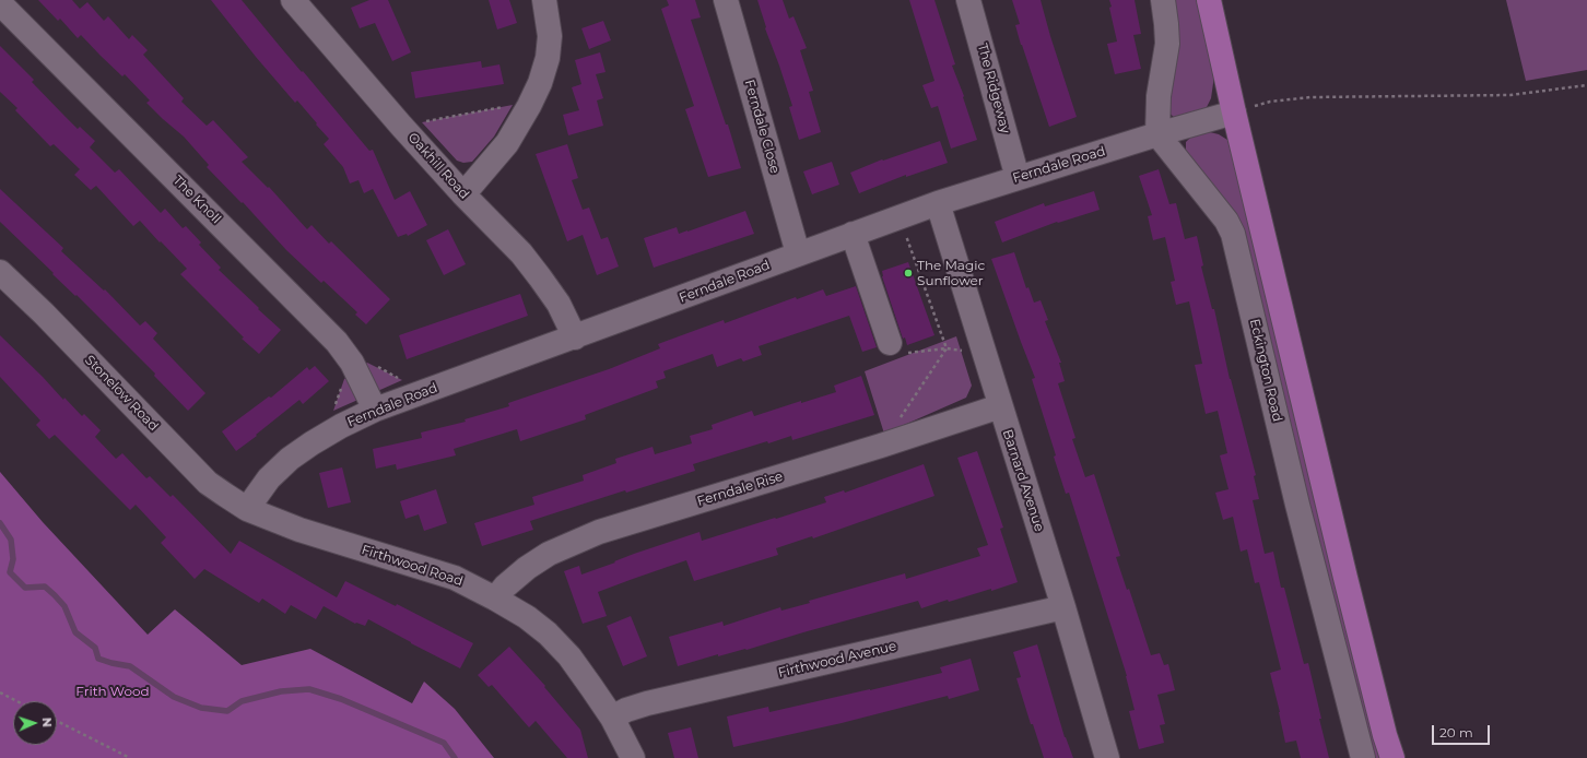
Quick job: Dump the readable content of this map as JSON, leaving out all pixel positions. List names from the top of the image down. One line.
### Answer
{"streets":{"street":["The Ridgeway","Ferndale Close","Ferndale Road","Oakhill Road","The Knoll","Eckington Road","Stonelow Road","Barnard Avenue","Ferndale Rise","Firthwood Road","Firthwood Avenue"]},"crossings":[["The Ridgeway","Ferndale Road"],["Ferndale Close","Ferndale Road"],["Ferndale Road","Oakhill Road"],["Ferndale Road","The Knoll"],["Ferndale Road","Eckington Road"],["Ferndale Road","Stonelow Road"],["Ferndale Road","Barnard Avenue"],["Ferndale Road","Firthwood Road"],["Stonelow Road","Firthwood Road"],["Barnard Avenue","Ferndale Rise"],["Barnard Avenue","Firthwood Avenue"],["Ferndale Rise","Firthwood Road"],["Firthwood Road","Firthwood Avenue"]],"parks":["Frith Wood"],"places":["The Magic Sunflower"],"scale_bar":"20 m","north":"right"}
